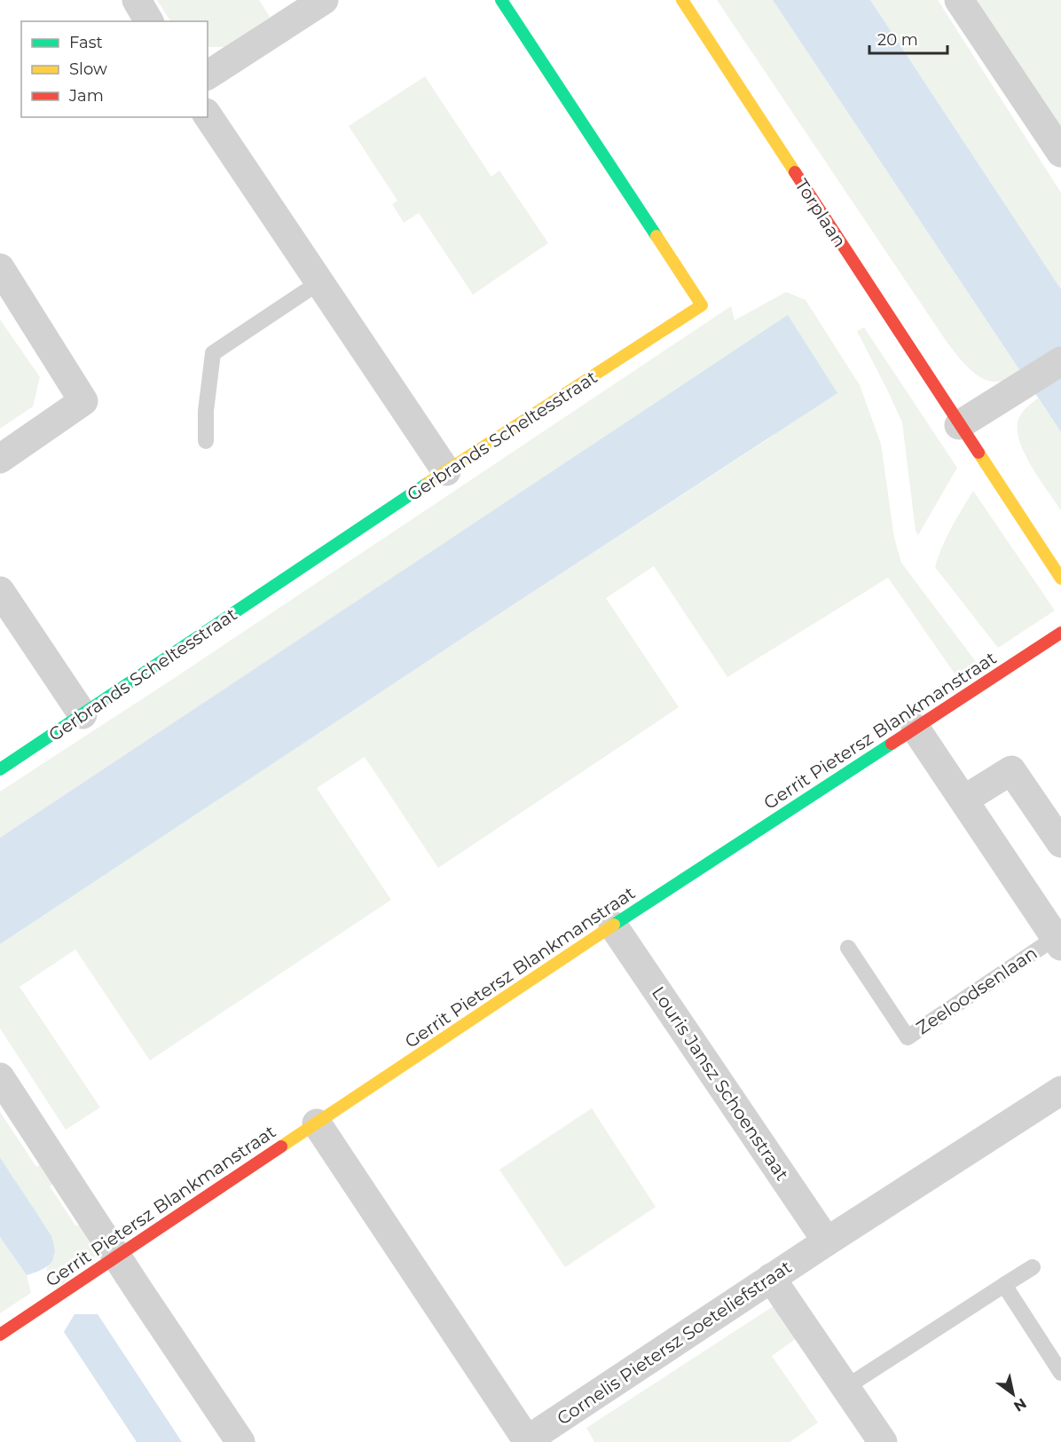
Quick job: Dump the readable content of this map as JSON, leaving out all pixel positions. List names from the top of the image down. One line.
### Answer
{"streets":{"street":["Torplaan","Gerbrands Scheltesstraat","Gerrit Pietersz Blankmanstraat","Zeeloodsenlaan","Louris Jansz Schoenstraat","Cornelis Pietersz Soeteliefstraat"]},"crossings":[["Gerrit Pietersz Blankmanstraat","Zeeloodsenlaan"],["Gerrit Pietersz Blankmanstraat","Louris Jansz Schoenstraat"],["Gerrit Pietersz Blankmanstraat","Cornelis Pietersz Soeteliefstraat"],["Louris Jansz Schoenstraat","Cornelis Pietersz Soeteliefstraat"]],"legend":["Fast","Slow","Jam"],"scale_bar":"20 m","north":"bottom right"}
